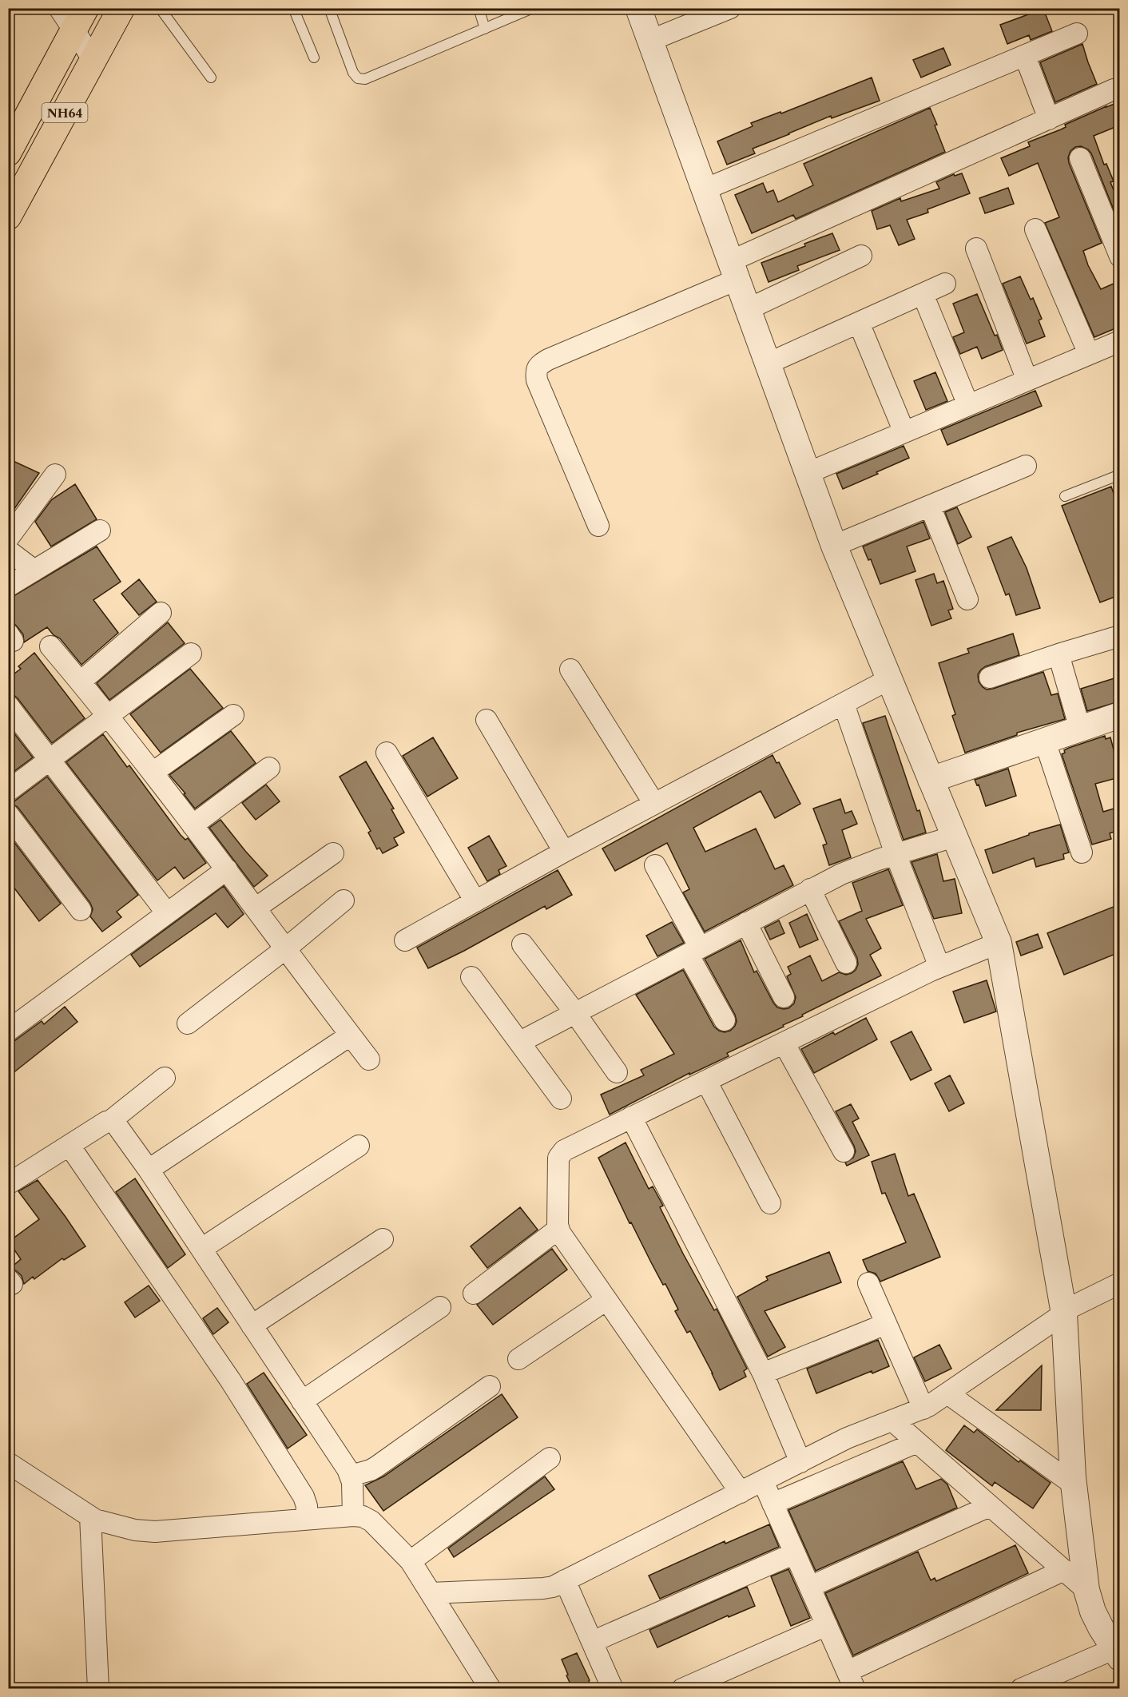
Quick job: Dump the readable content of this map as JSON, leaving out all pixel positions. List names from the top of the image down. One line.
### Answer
{"streets":{"highway":["NH64"]}}
